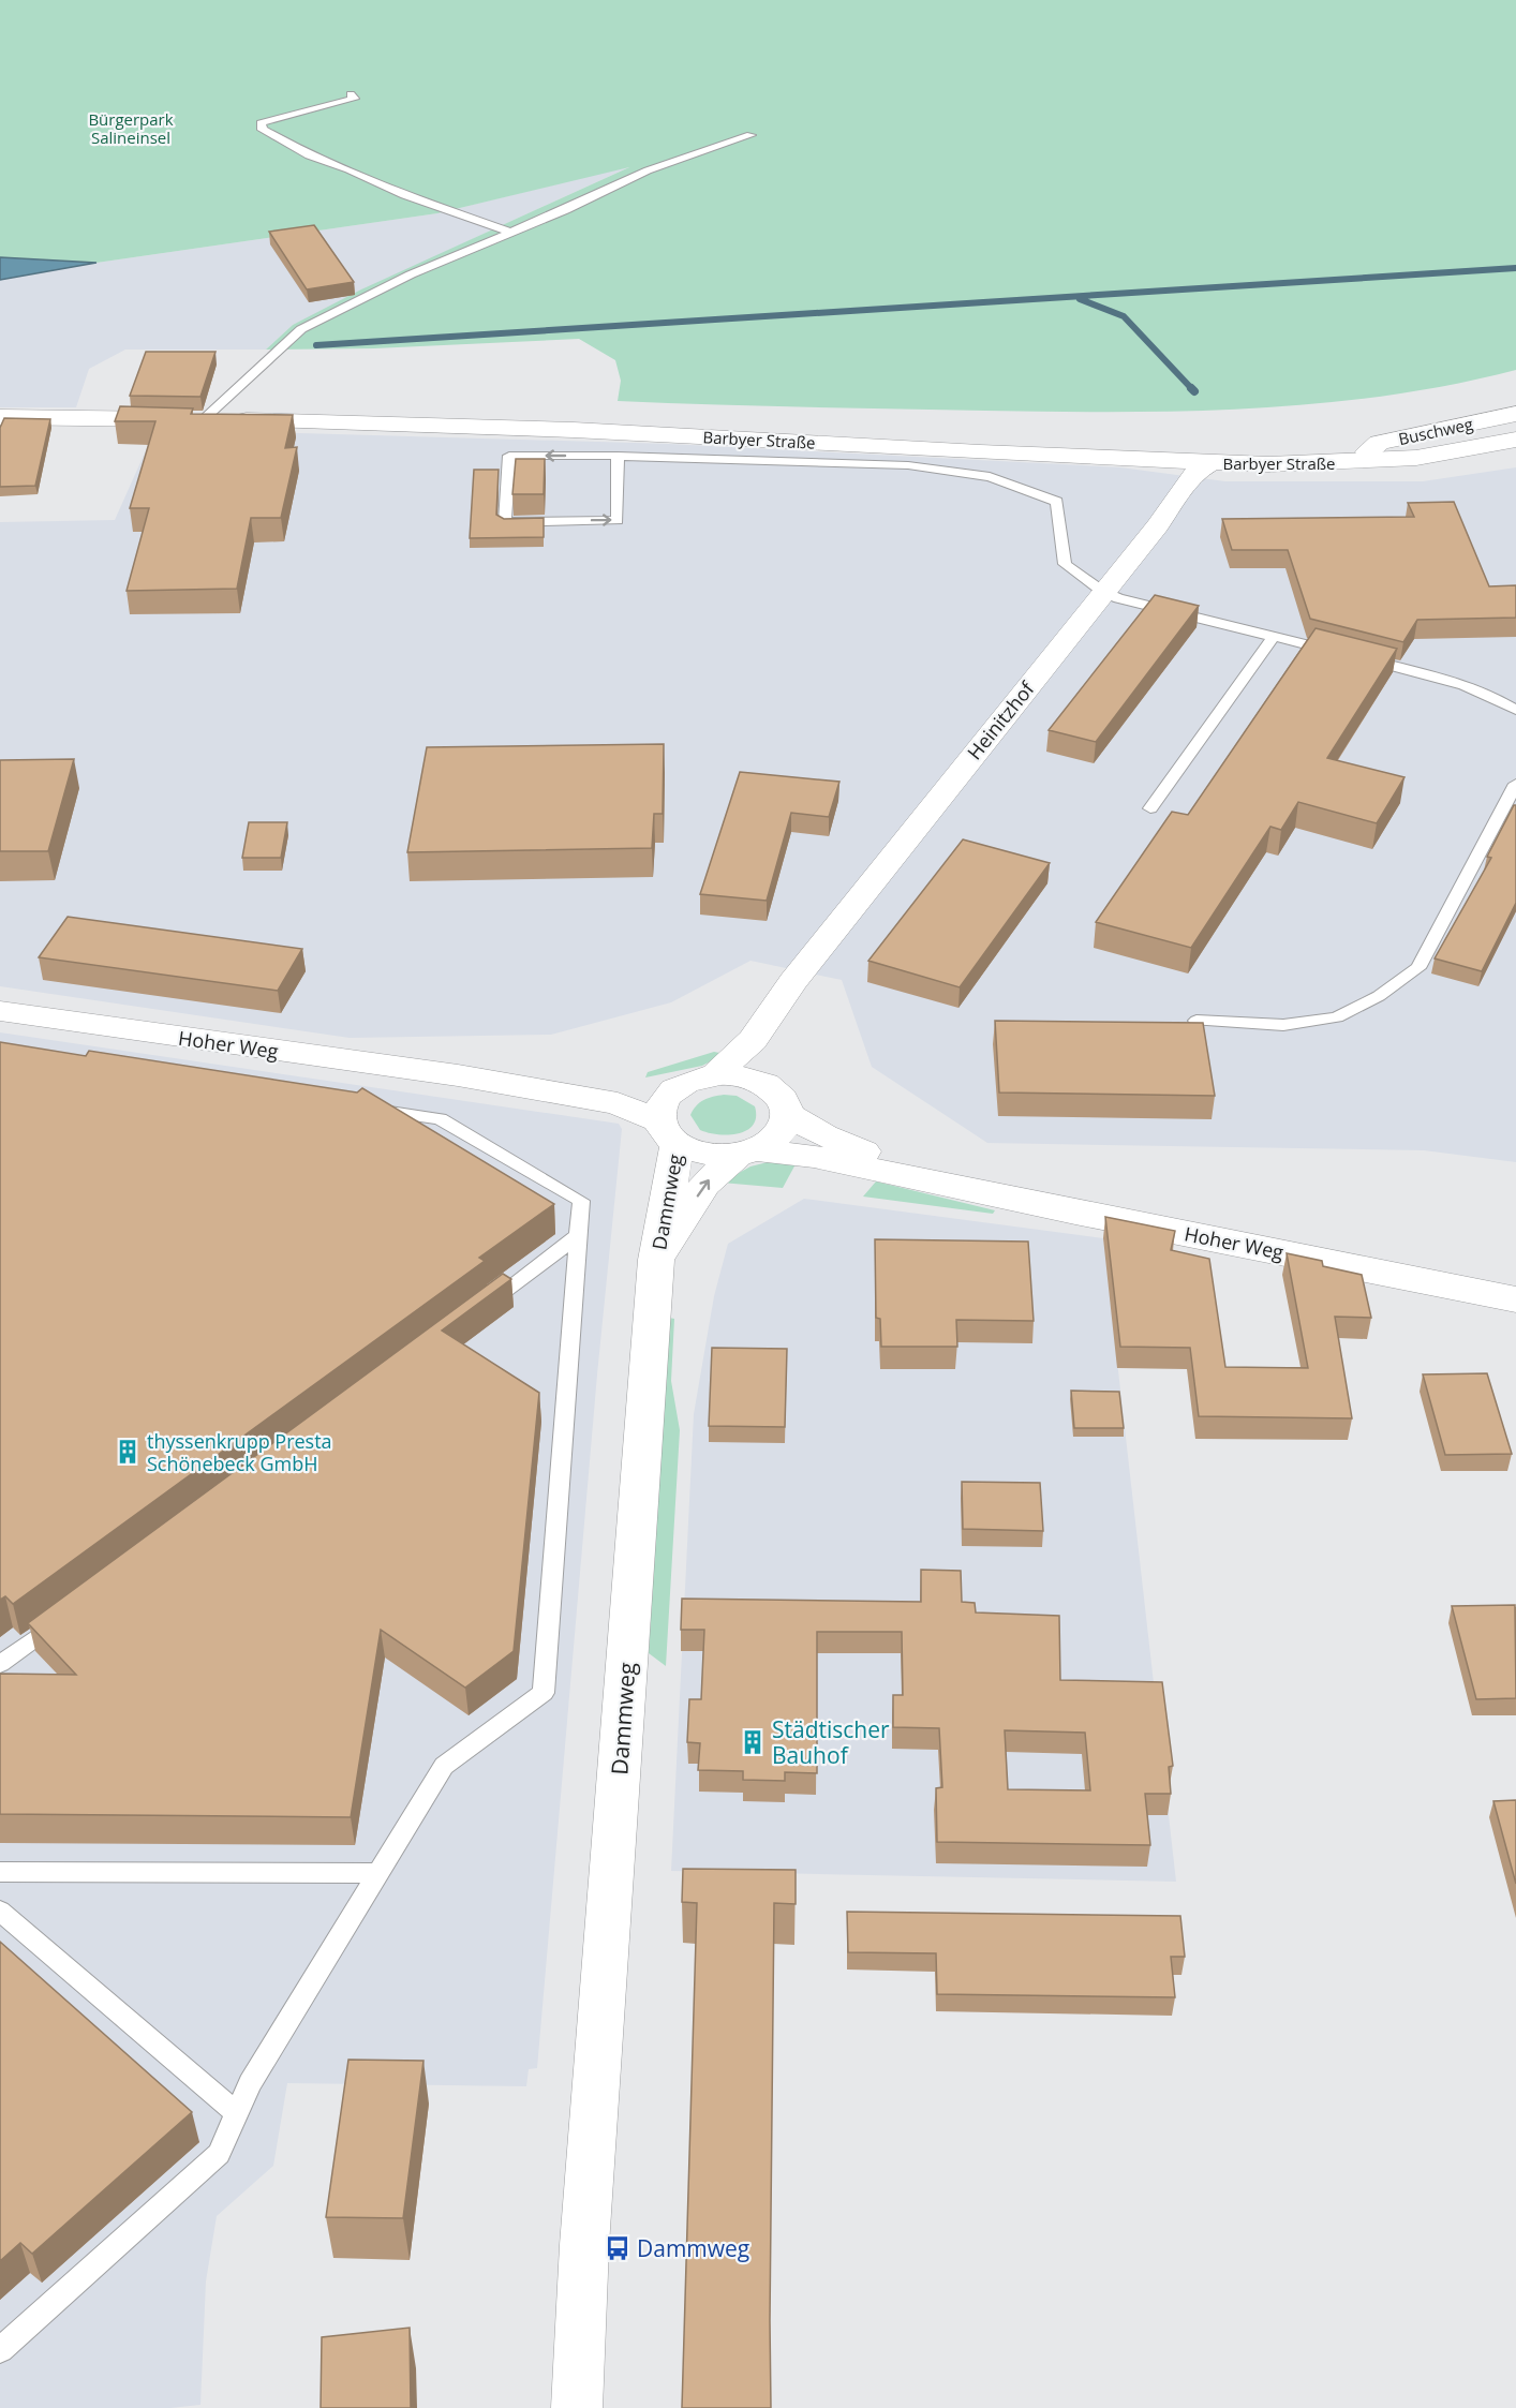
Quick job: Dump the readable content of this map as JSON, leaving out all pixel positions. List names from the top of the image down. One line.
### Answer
{"streets":{"street":["Buschweg","Barbyer Straße","Heinitzhof","Hoher Weg","Dammweg"]},"crossings":[["Buschweg","Barbyer Straße"],["Barbyer Straße","Heinitzhof"],["Heinitzhof","Hoher Weg"],["Heinitzhof","Dammweg"],["Hoher Weg","Dammweg"]],"parks":["Bürgerpark Salineinsel"],"places":{"building":["thyssenkrupp Presta Schönebeck GmbH","Städtischer Bauhof"],"bus stop":["Dammweg"]}}
